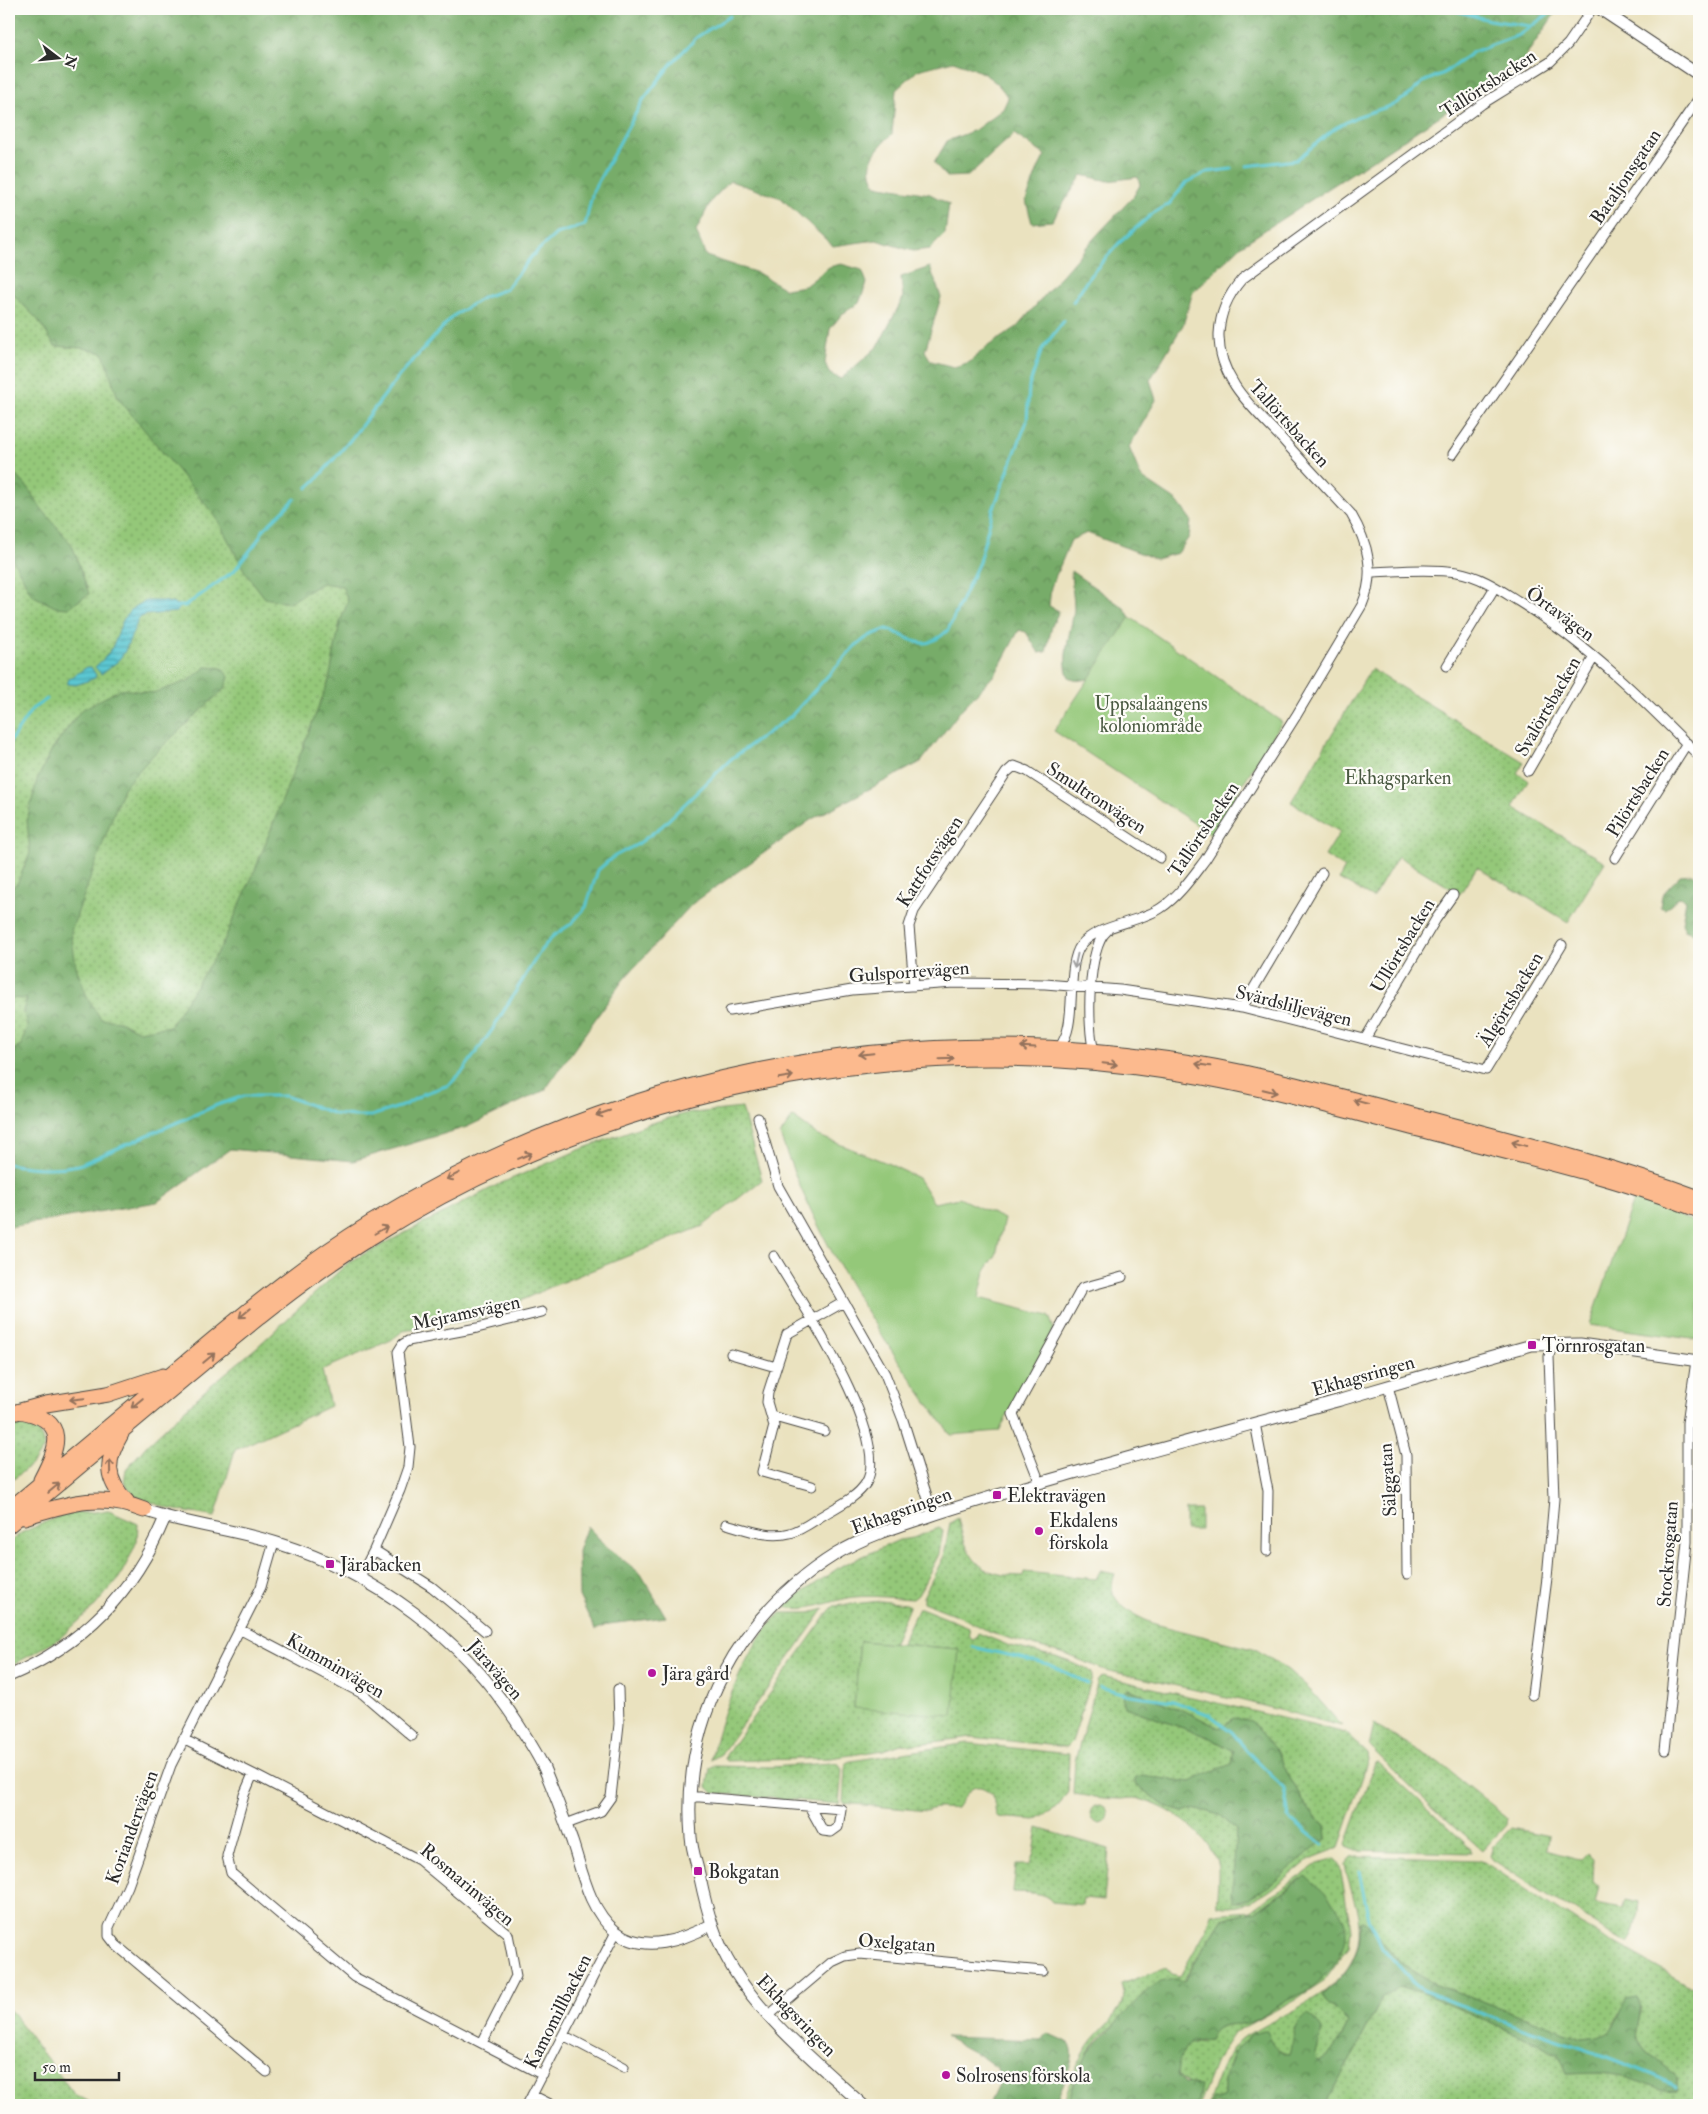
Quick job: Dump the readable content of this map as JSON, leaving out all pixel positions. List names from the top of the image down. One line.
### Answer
{"streets":{"street":["Tallörtsbacken","Bataljonsgatan","Örtavägen","Svalörtsbacken","Pilörtsbacken","Smultronvägen","Kattfotsvägen","Ullörtsbacken","Gulsporrevägen","Älgörtsbacken","Svärdsliljevägen","Mejramsvägen","Ekhagsringen","Sälggatan","Stockrosgatan","Kumminvägen","Järavägen","Koriandervägen","Rosmarinvägen","Oxelgatan","Kamomillbacken"]},"crossings":[["Tallörtsbacken","Örtavägen"],["Tallörtsbacken","Gulsporrevägen"],["Örtavägen","Svalörtsbacken"],["Örtavägen","Pilörtsbacken"],["Smultronvägen","Kattfotsvägen"],["Kattfotsvägen","Gulsporrevägen"],["Ullörtsbacken","Svärdsliljevägen"],["Gulsporrevägen","Svärdsliljevägen"],["Älgörtsbacken","Svärdsliljevägen"],["Mejramsvägen","Järavägen"],["Ekhagsringen","Sälggatan"],["Ekhagsringen","Stockrosgatan"],["Ekhagsringen","Järavägen"],["Ekhagsringen","Oxelgatan"],["Kumminvägen","Koriandervägen"],["Järavägen","Koriandervägen"],["Järavägen","Kamomillbacken"],["Koriandervägen","Rosmarinvägen"]],"parks":["Uppsalaängens koloniområde","Ekhagsparken"],"places":{"transit":["Törnrosgatan","Elektravägen","Järabacken","Bokgatan"],"other":["Ekdalens förskola","Jära gård","Solrosens förskola"]},"scale_bar":"50 m","north":"right"}
